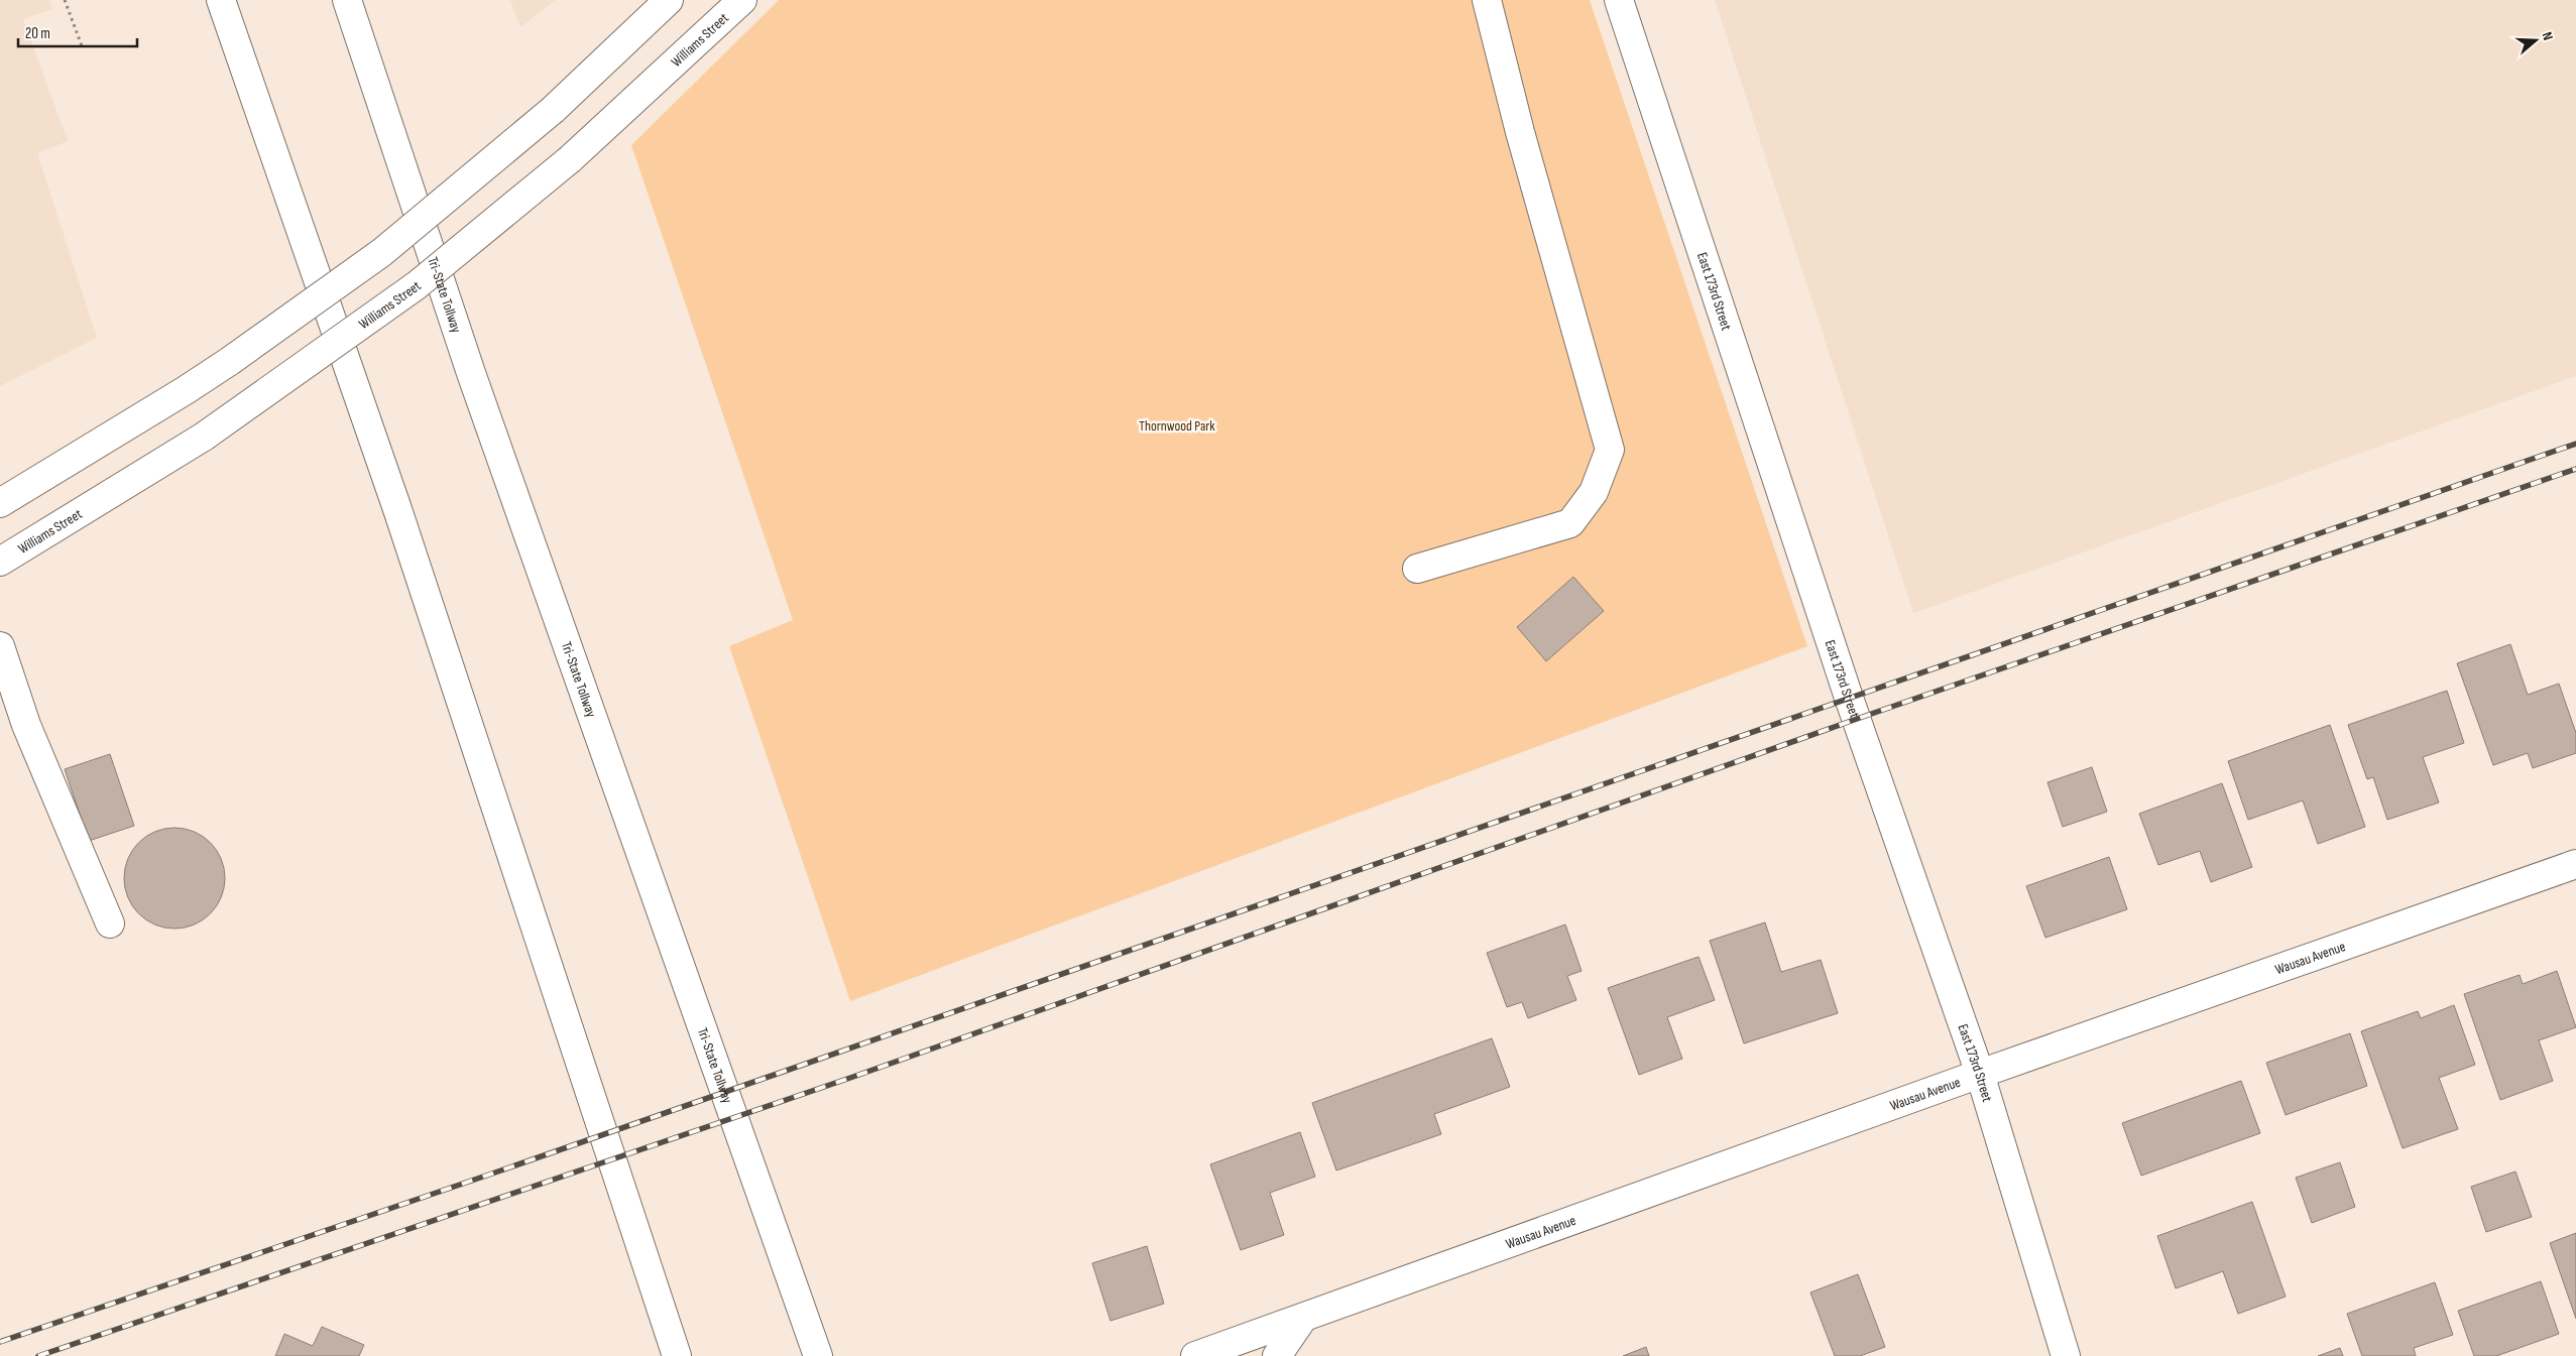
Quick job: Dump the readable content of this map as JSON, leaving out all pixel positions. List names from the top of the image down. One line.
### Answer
{"streets":{"main road":["Williams Street","East 173rd Street","Tri-State Tollway","Wausau Avenue"]},"crossings":[["East 173rd Street","Wausau Avenue"]],"parks":["Thornwood Park"],"scale_bar":"20 m","north":"right"}
